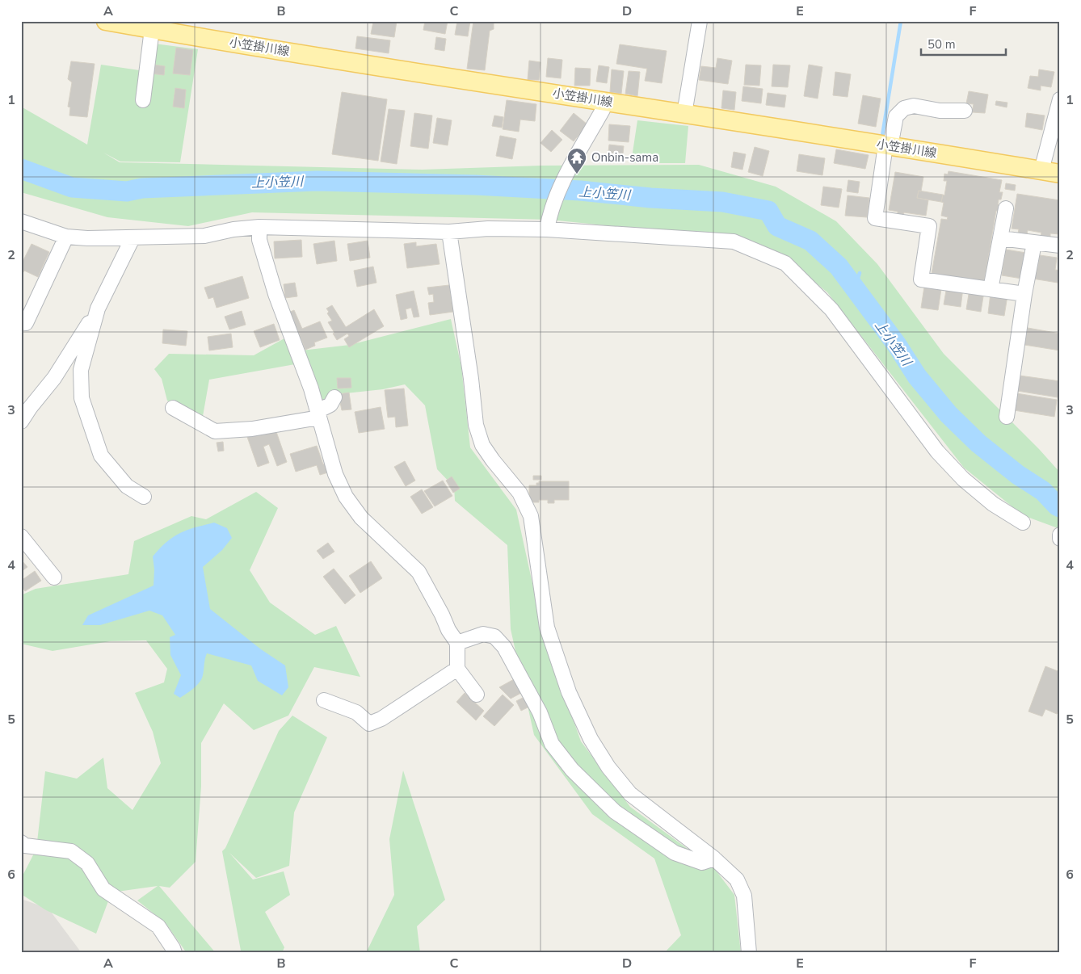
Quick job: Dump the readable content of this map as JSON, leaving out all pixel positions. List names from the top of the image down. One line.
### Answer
{"streets":{"main road":["小笠掛川線"]},"water":["上小笠川"],"places":{"temple":["Onbin-sama"]},"scale_bar":"50 m","grid":{"columns":["A","B","C","D","E","F"],"rows":["1","2","3","4","5","6"]}}
